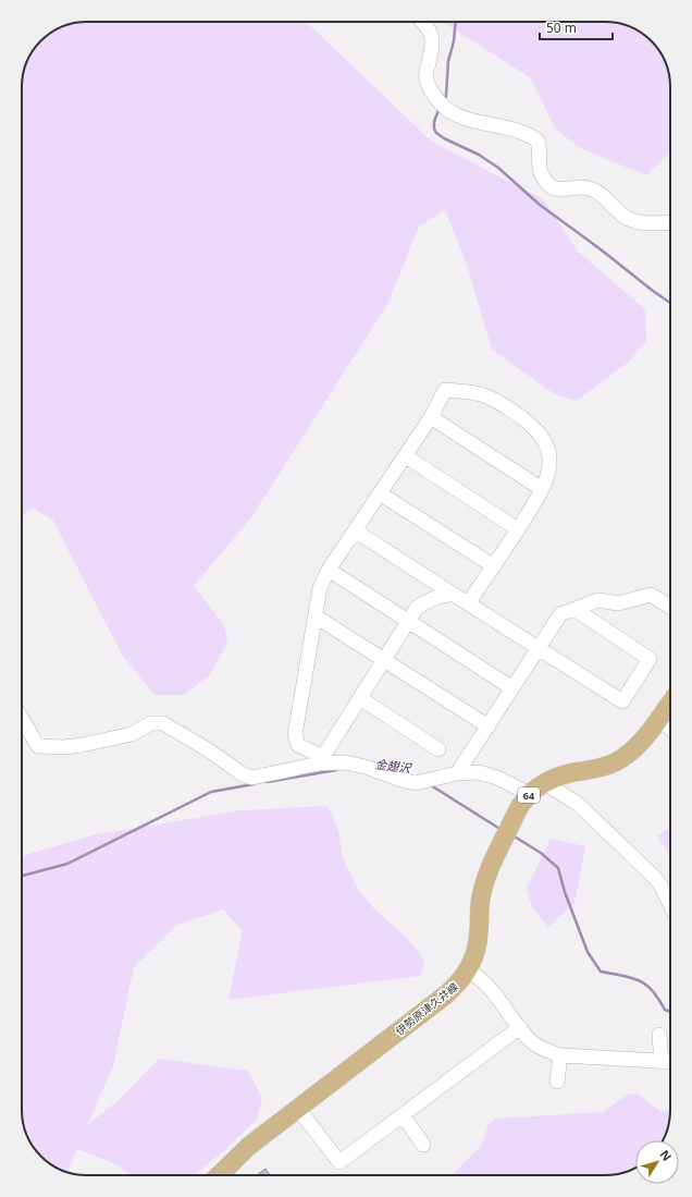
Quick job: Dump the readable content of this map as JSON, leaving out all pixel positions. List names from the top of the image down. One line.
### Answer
{"streets":{"main road":["64","伊勢原津久井線"]},"water":["金翅沢"],"scale_bar":"50 m","north":"top right"}
